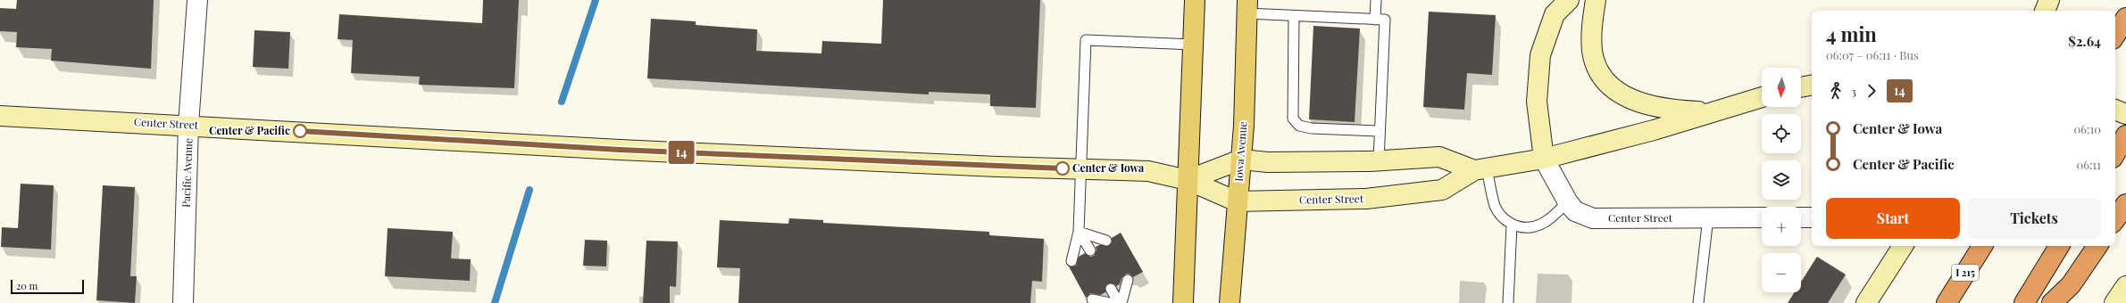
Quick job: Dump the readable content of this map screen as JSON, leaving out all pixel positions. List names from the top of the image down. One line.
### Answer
{"streets":{"highway":["I 215"],"main road":["Center Street","Iowa Avenue"],"street":["Pacific Avenue"]},"crossings":[["Center Street","Iowa Avenue"],["Center Street","Pacific Avenue"]],"places":["Center & Pacific","Center & Iowa"],"lines":["bus line 14"],"scale_bar":"20 m","north":"bottom","page":{"on_map":"14","heading":["4 min","06:07 – 06:11 · Bus","$2.64"],"map_buttons":["+","−"],"legs":["3","14"],"list":[{"name":"Center & Iowa","value":"06:10"},{"name":"Center & Pacific","value":"06:11"}],"buttons":["Start","Tickets"],"scale":"20 m"}}
